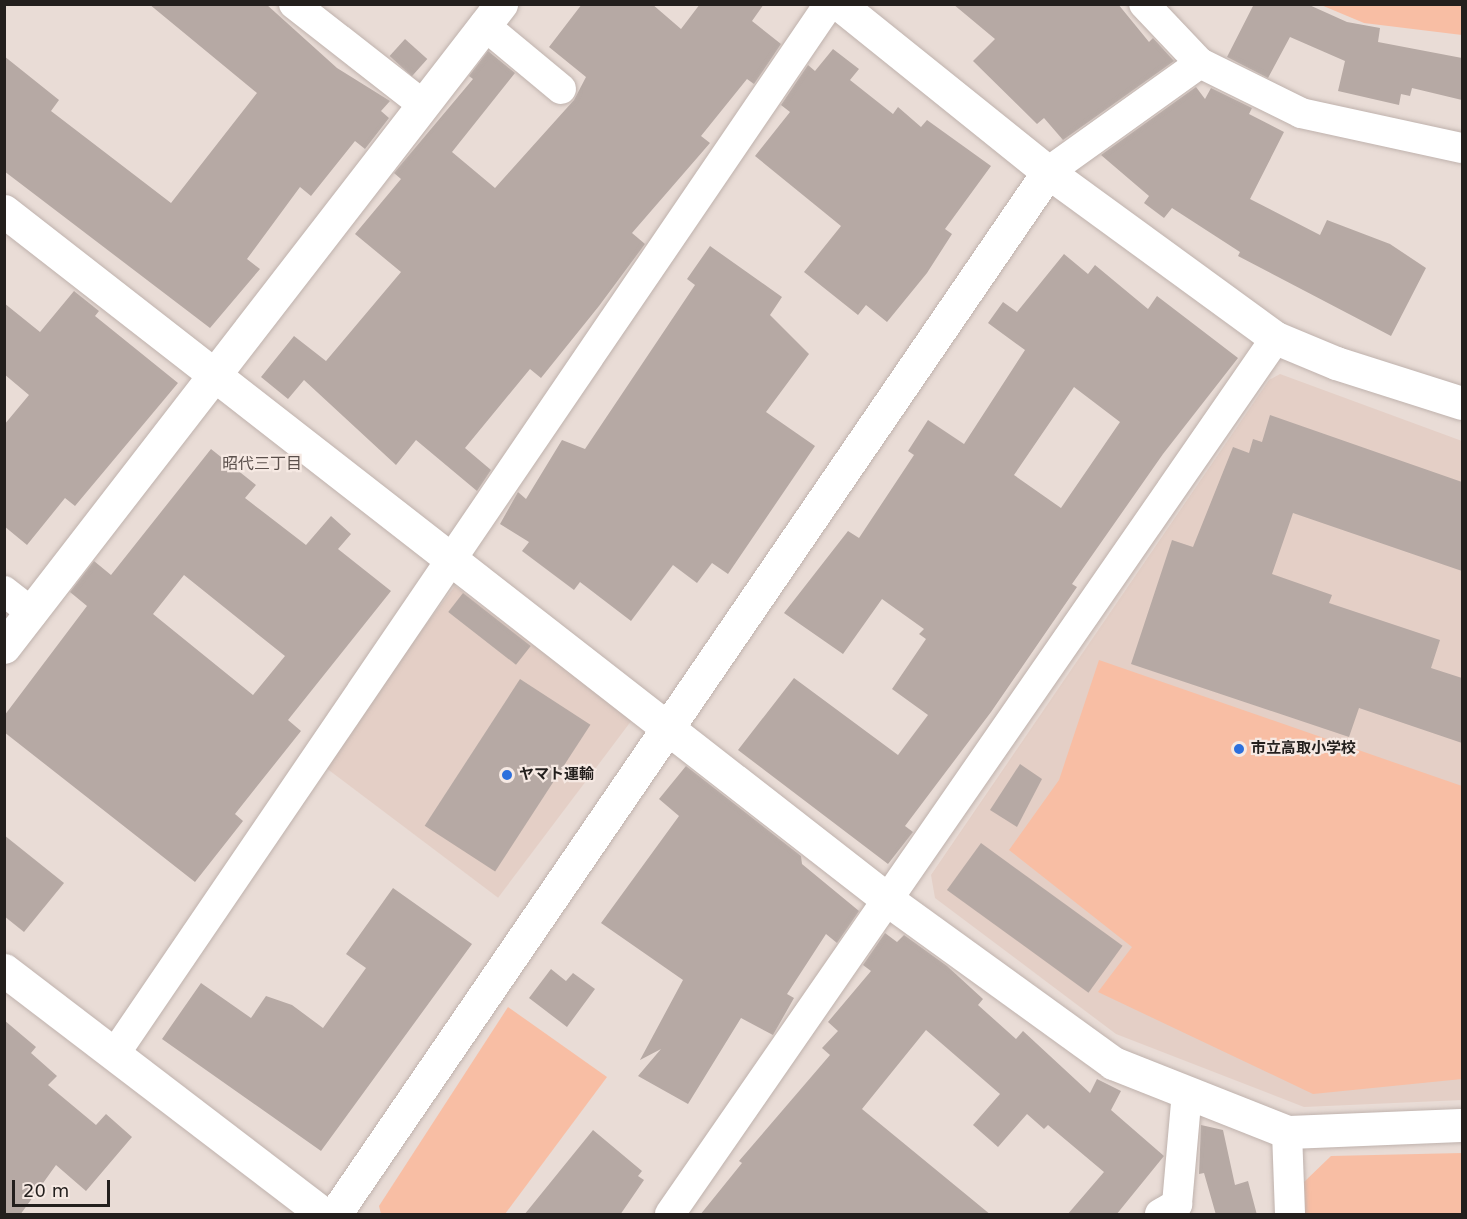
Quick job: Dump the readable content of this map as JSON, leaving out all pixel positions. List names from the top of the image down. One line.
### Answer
{"districts":["昭代三丁目"],"places":["市立高取小学校","ヤマト運輸"],"scale_bar":"20 m"}
